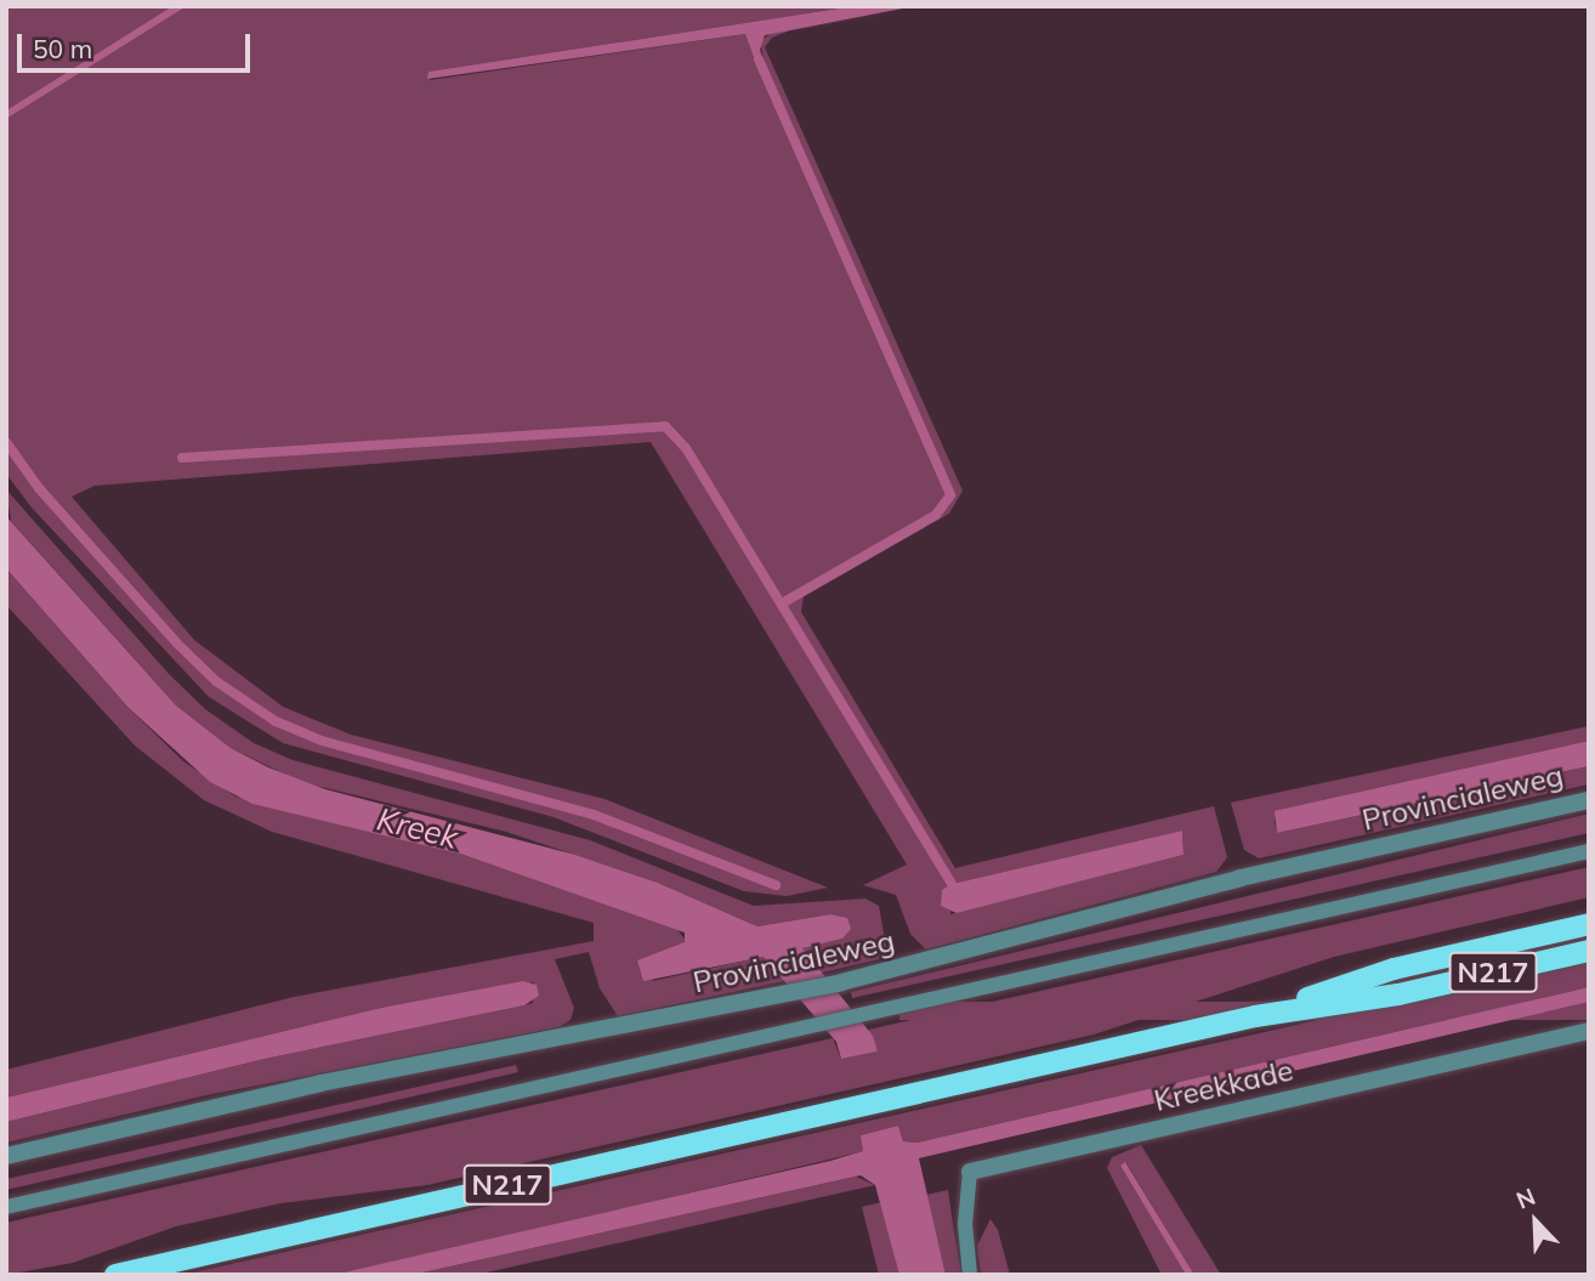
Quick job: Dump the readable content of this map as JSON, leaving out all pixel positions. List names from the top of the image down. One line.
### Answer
{"streets":{"main road":["N217"],"street":["Provincialeweg","Kreekkade"]},"water":["Kreek"],"scale_bar":"50 m","north":"top left"}
